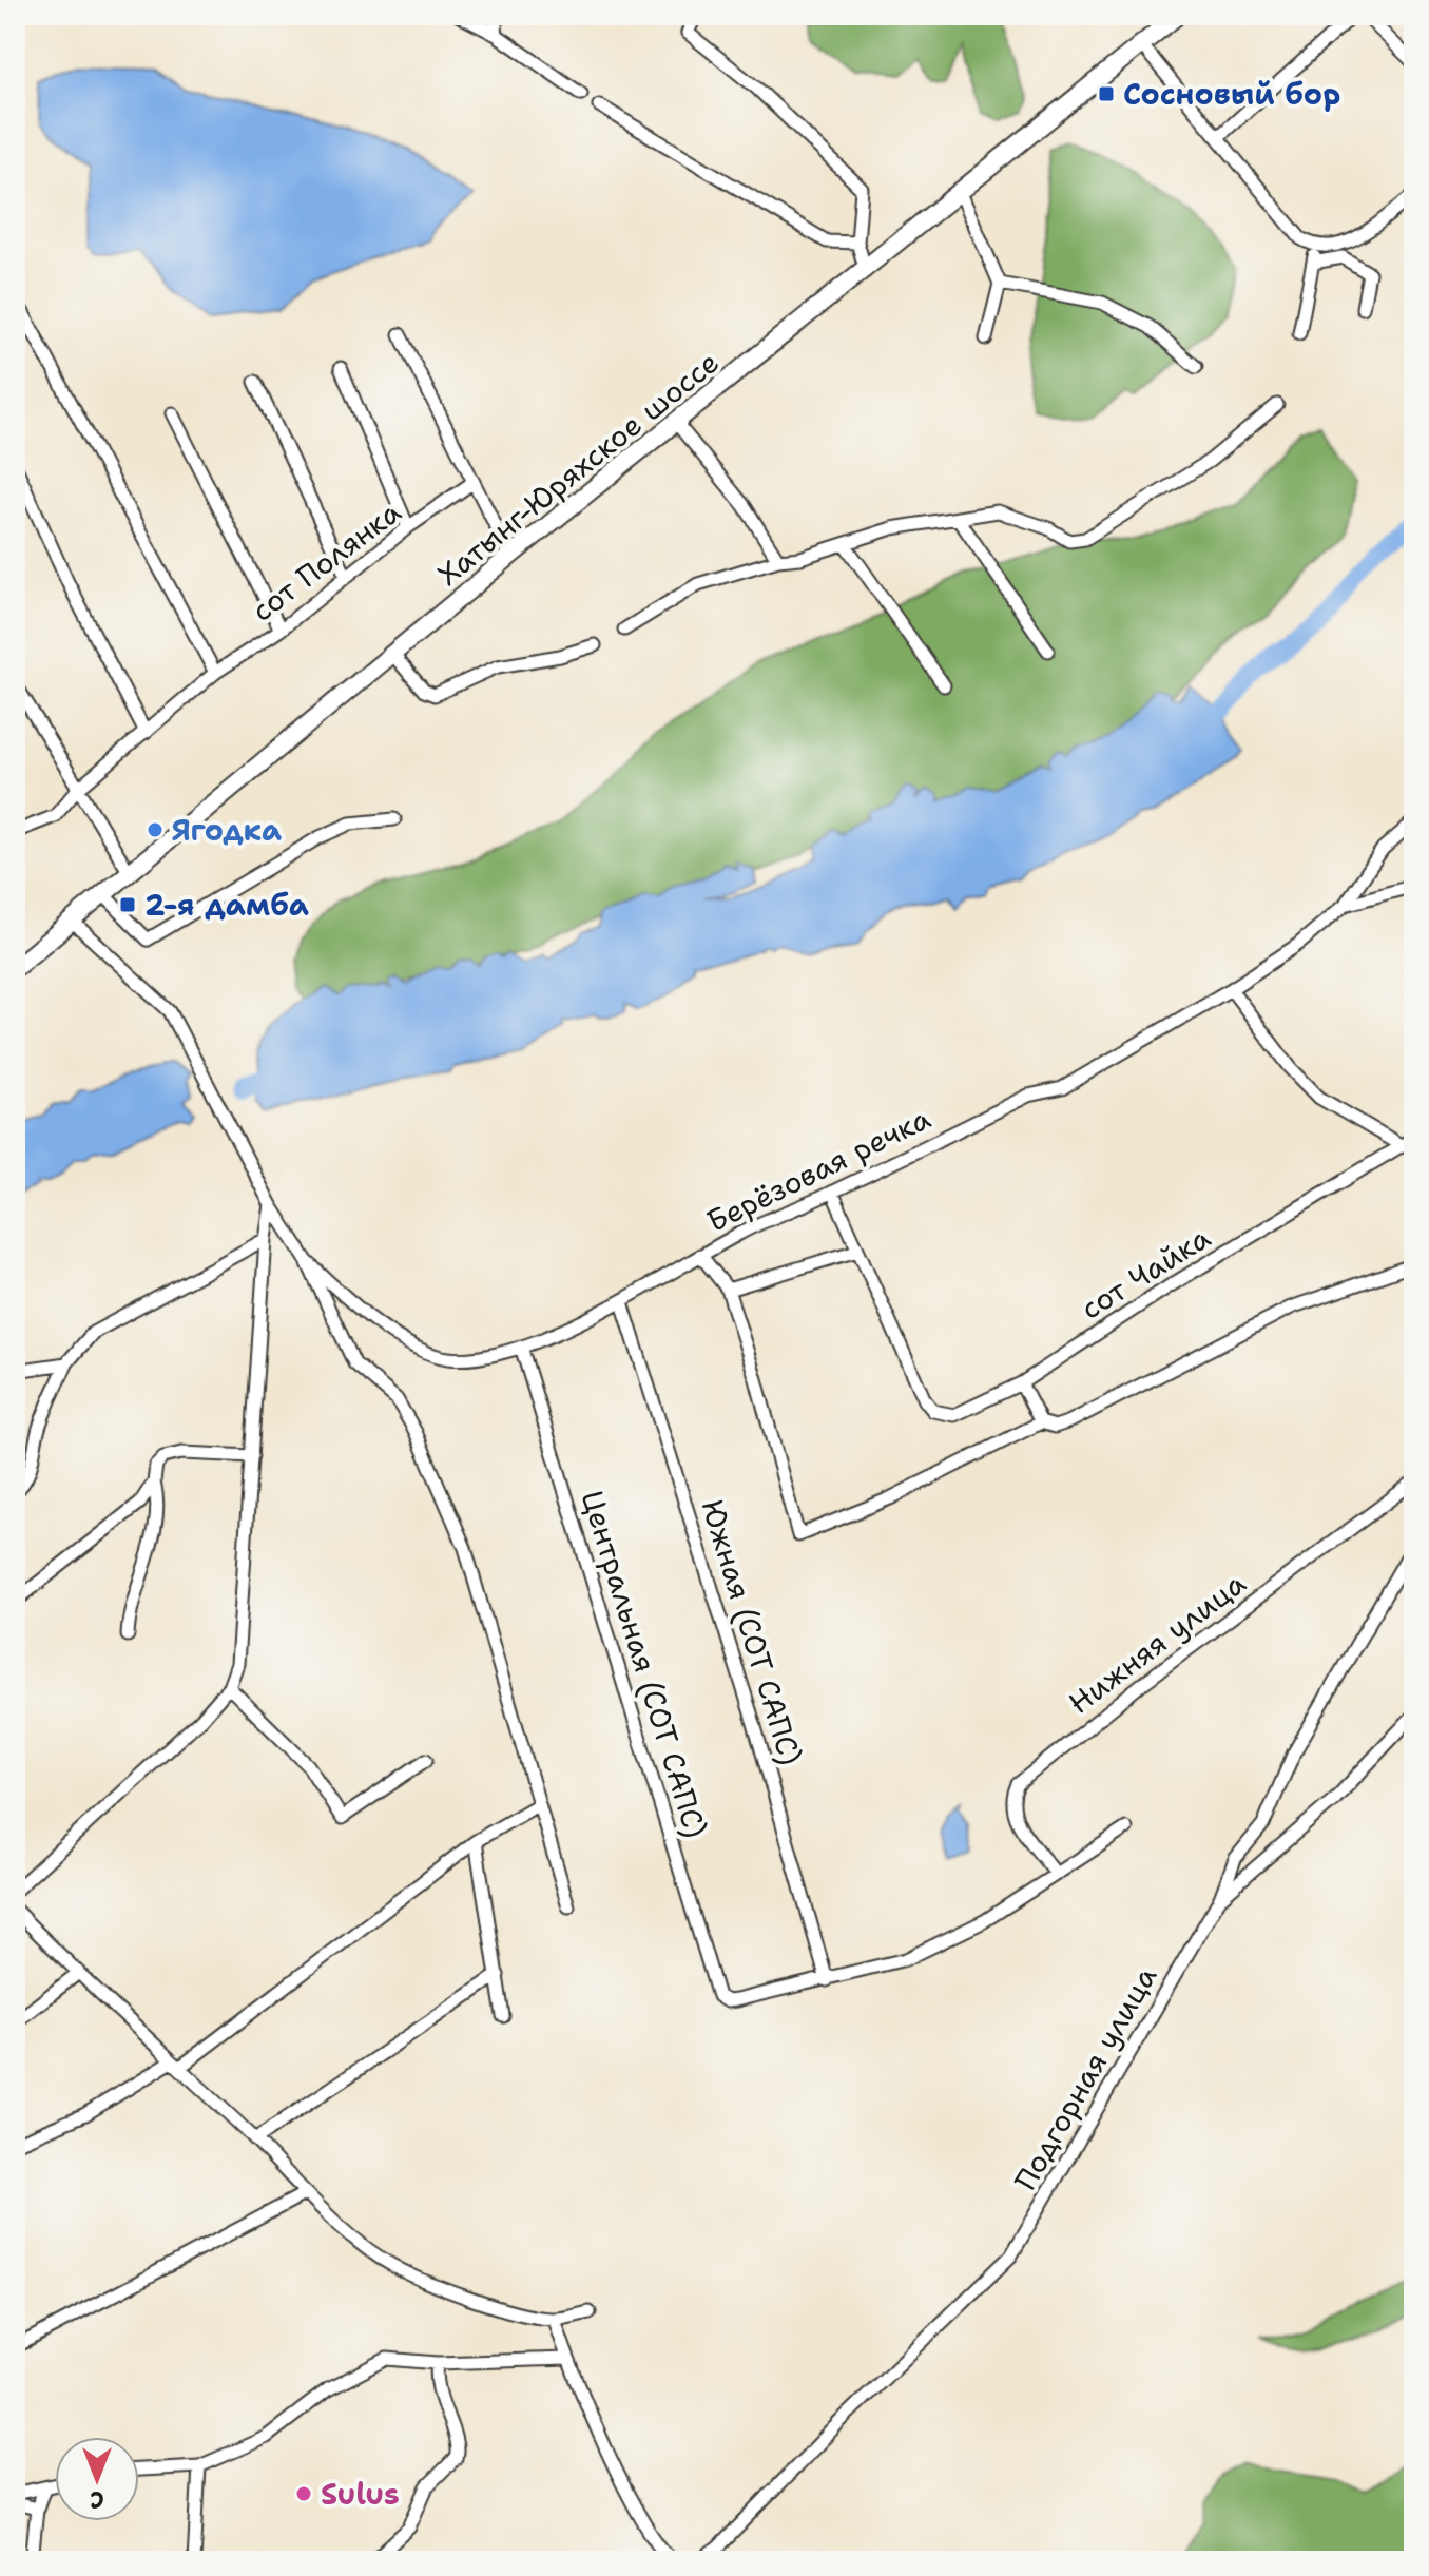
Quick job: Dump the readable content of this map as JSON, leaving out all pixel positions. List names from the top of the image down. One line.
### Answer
{"streets":{"main road":["Хатынг-Юряхское шоссе"],"street":["сот Полянка","Берёзовая речка","сот Чайка","Южная (СОТ САПС)","Нижняя улица","Центральная (СОТ САПС)","Подгорная улица"]},"crossings":[["Берёзовая речка","Южная (СОТ САПС)"],["Берёзовая речка","Центральная (СОТ САПС)"],["Южная (СОТ САПС)","Центральная (СОТ САПС)"]],"places":{"transit":["Сосновый бор","2-я дамба"],"other":["Ягодка","Sulus"]},"north":"bottom"}
